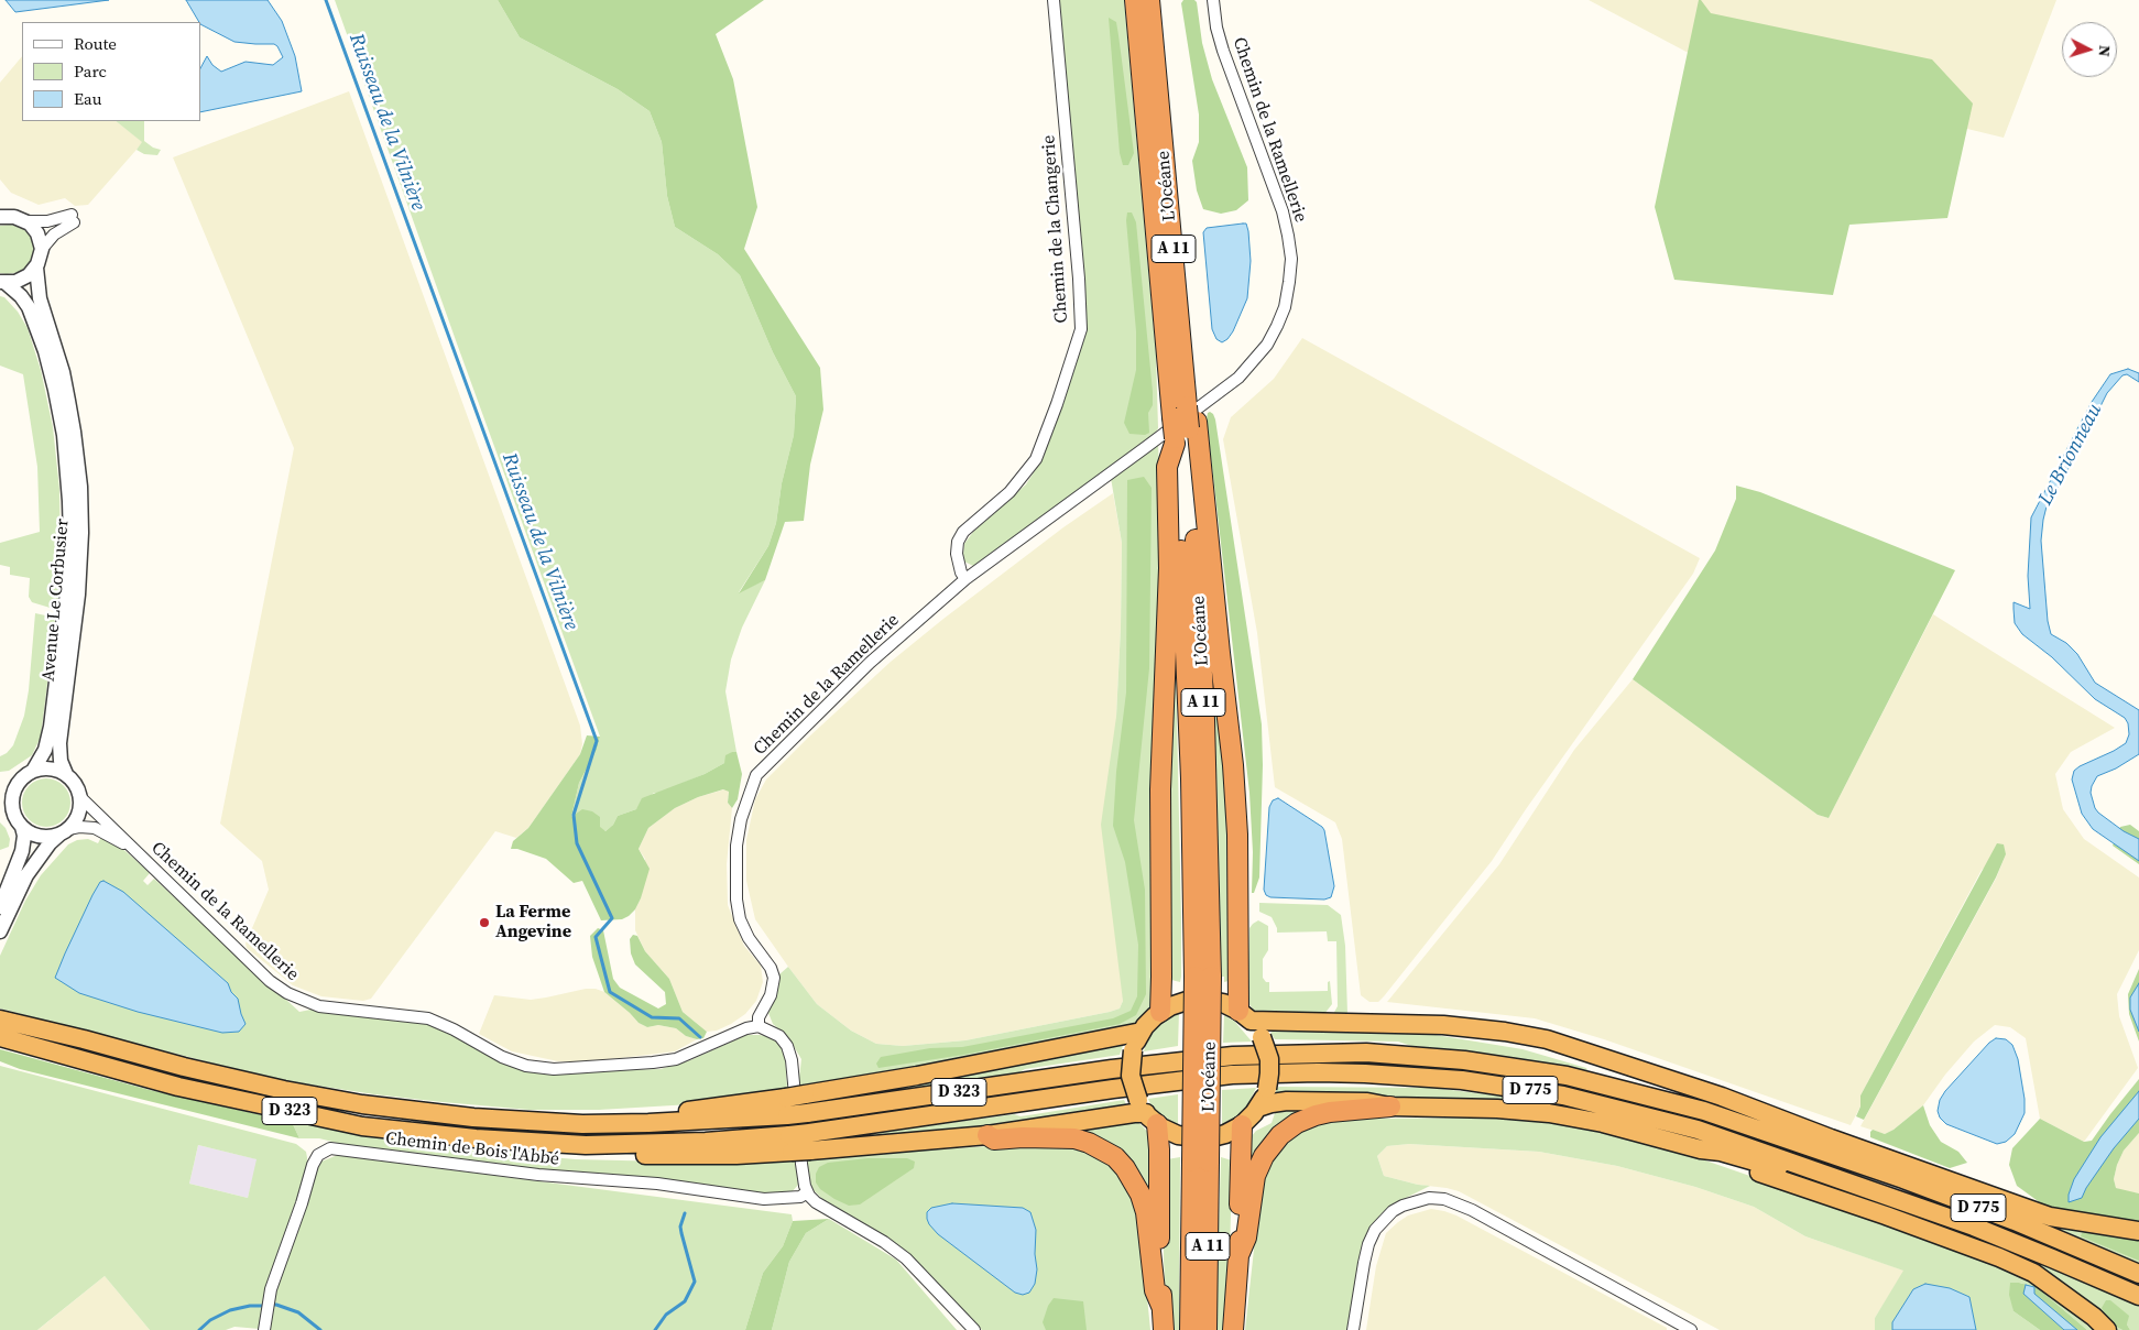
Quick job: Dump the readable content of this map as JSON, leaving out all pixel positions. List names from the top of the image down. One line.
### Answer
{"streets":{"highway":["L’Océane","A 11","D 775","D 323"],"street":["Chemin de la Ramellerie","Chemin de la Changerie","Avenue Le Corbusier","Chemin de Bois l'Abbé"]},"crossings":[["Chemin de la Ramellerie","Chemin de la Changerie"],["D 775","D 323"]],"water":["Ruisseau de la Vilnière","Le Brionneau"],"places":["La Ferme Angevine"],"legend":["Route","Parc","Eau"],"north":"right"}
